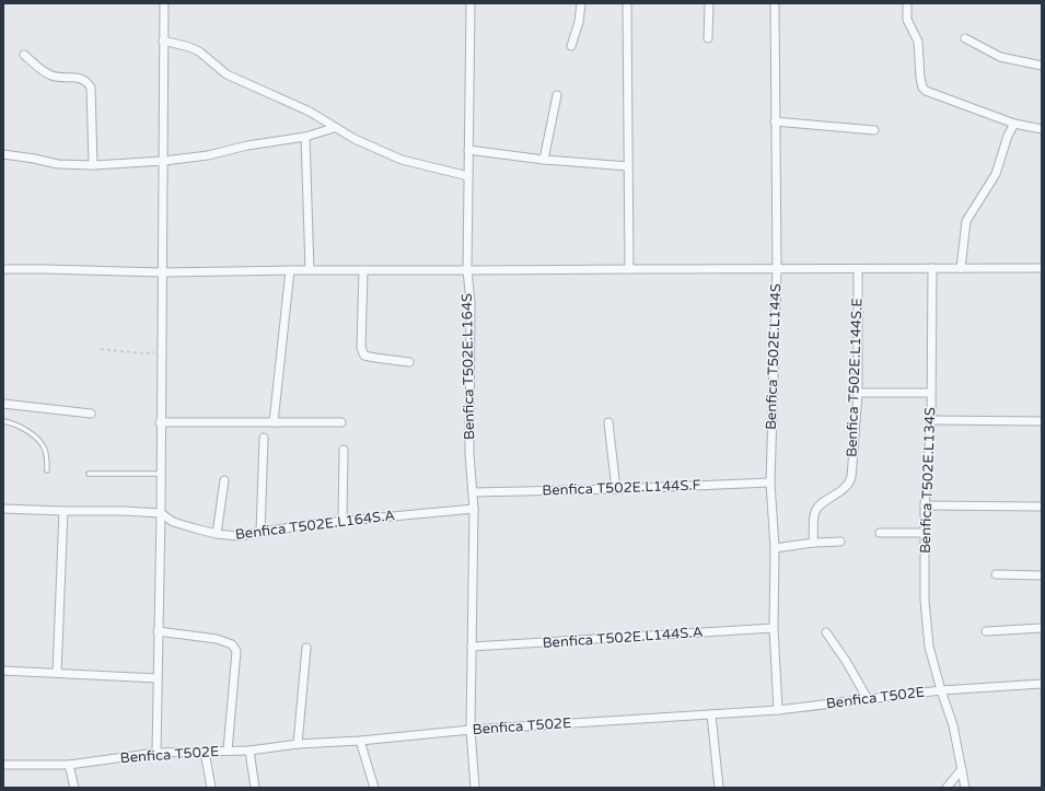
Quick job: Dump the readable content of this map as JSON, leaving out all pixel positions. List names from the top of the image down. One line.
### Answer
{"streets":{"street":["Benfica T502E.L144S","Benfica T502E.L164S","Benfica T502E.L144S.E","Benfica T502E.L134S","Benfica T502E.L144S.F","Benfica T502E.L164S.A","Benfica T502E.L144S.A","Benfica T502E"]},"crossings":[["Benfica T502E.L144S","Benfica T502E.L144S.F"],["Benfica T502E.L144S","Benfica T502E.L144S.A"],["Benfica T502E.L144S","Benfica T502E"],["Benfica T502E.L164S","Benfica T502E.L144S.F"],["Benfica T502E.L164S","Benfica T502E.L164S.A"],["Benfica T502E.L164S","Benfica T502E.L144S.A"],["Benfica T502E.L164S","Benfica T502E"],["Benfica T502E.L134S","Benfica T502E"]]}
